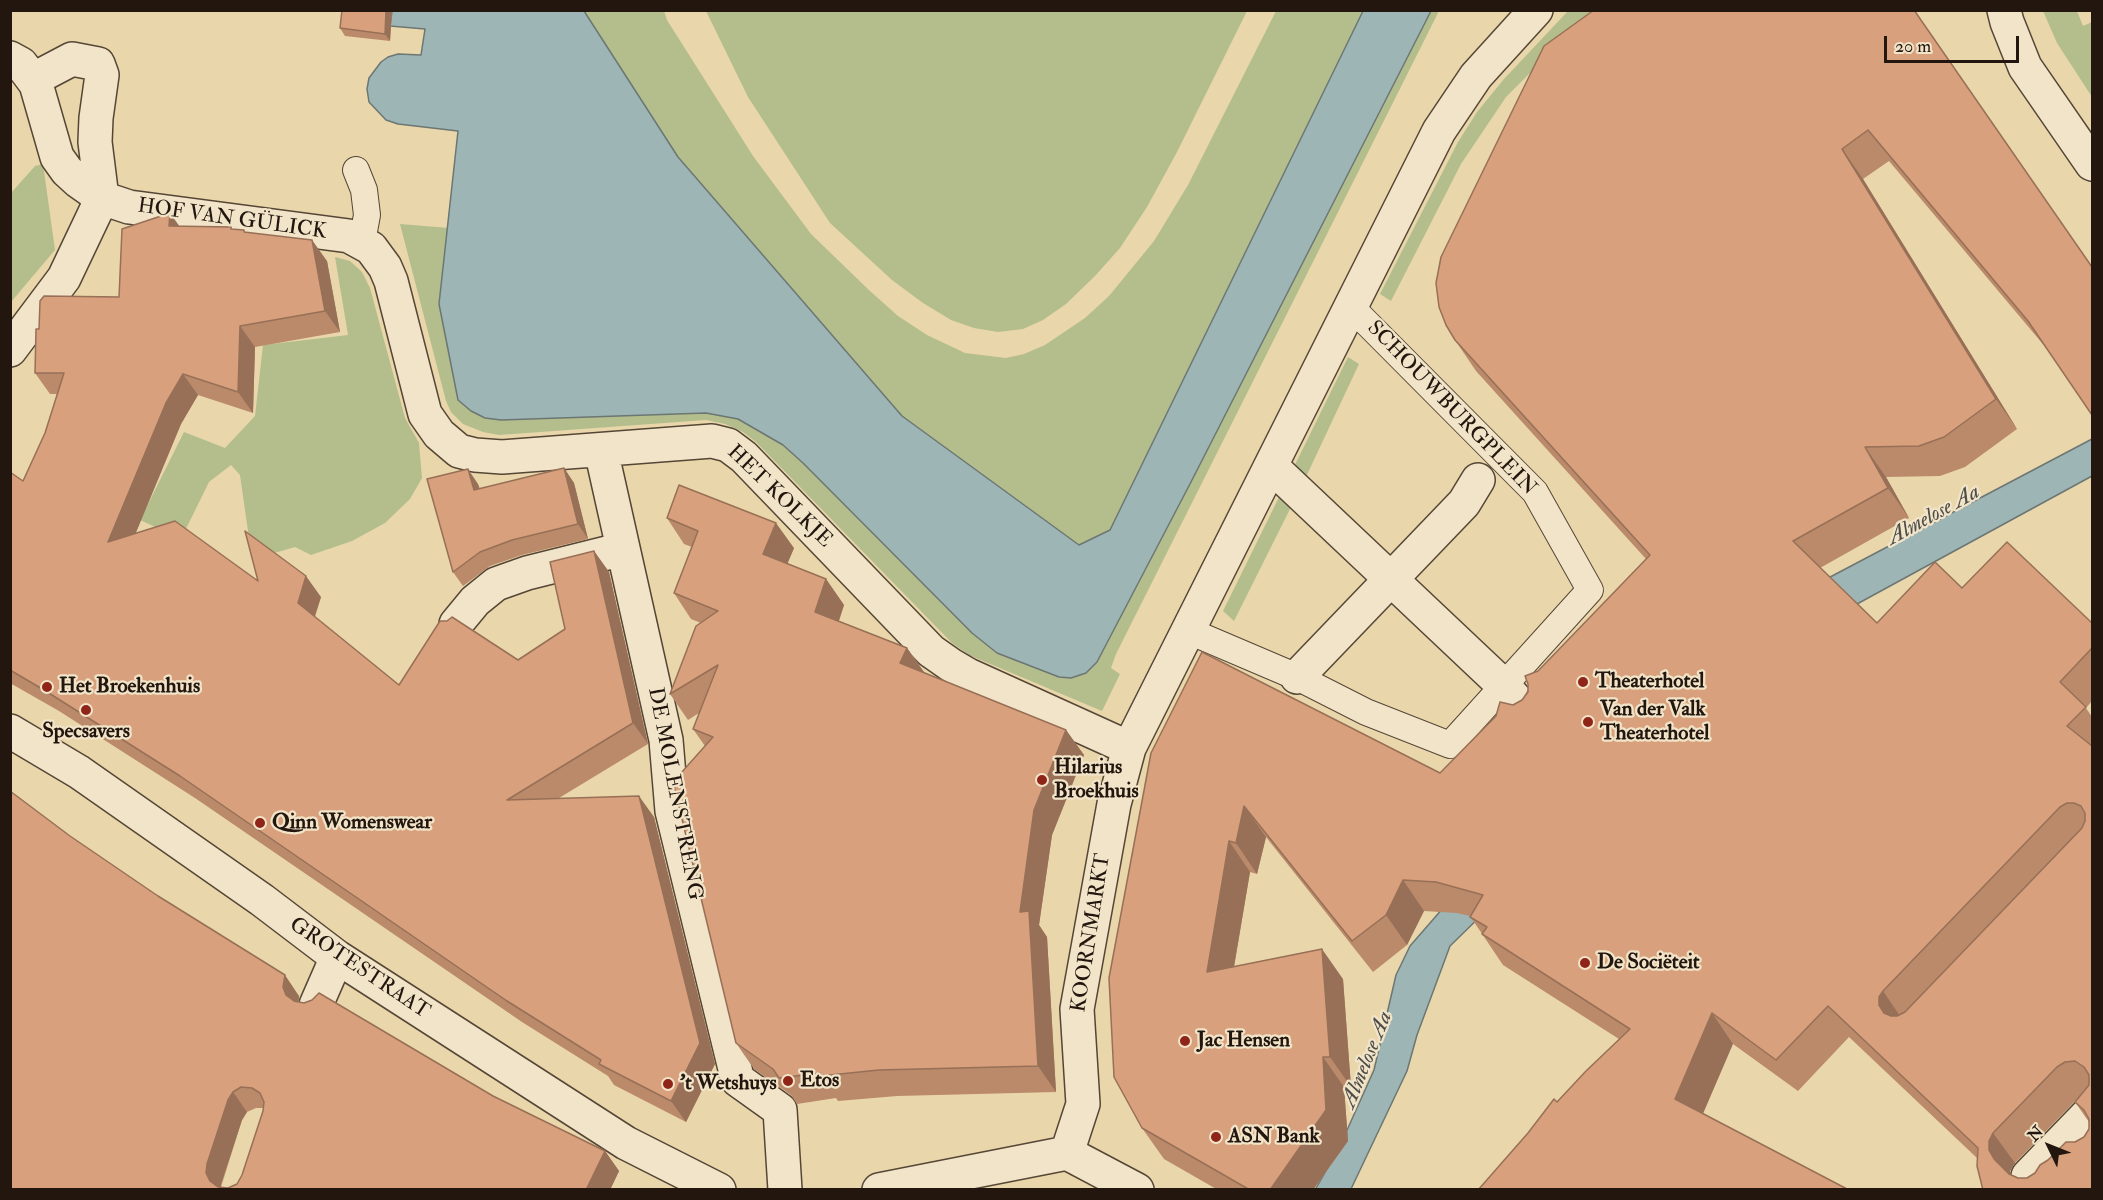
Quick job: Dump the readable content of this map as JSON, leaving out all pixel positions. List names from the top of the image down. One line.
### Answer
{"streets":{"street":["HOF VAN GÜLICK","SCHOUWBURGPLEIN","HET KOLKJE","DE MOLENSTRENG","KOORNMARKT","GROTESTRAAT"]},"crossings":[["HOF VAN GÜLICK","HET KOLKJE"],["SCHOUWBURGPLEIN","HET KOLKJE"],["SCHOUWBURGPLEIN","KOORNMARKT"],["HET KOLKJE","DE MOLENSTRENG"],["HET KOLKJE","KOORNMARKT"]],"water":["Almelose Aa"],"places":["Theaterhotel","Het Broekenhuis","Specsavers","Van der Valk Theaterhotel","Hilarius Broekhuis","Qinn Womenswear","De Sociëteit","Jac Hensen","Etos","'t Wetshuys","ASN Bank"],"scale_bar":"20 m","north":"top left"}
